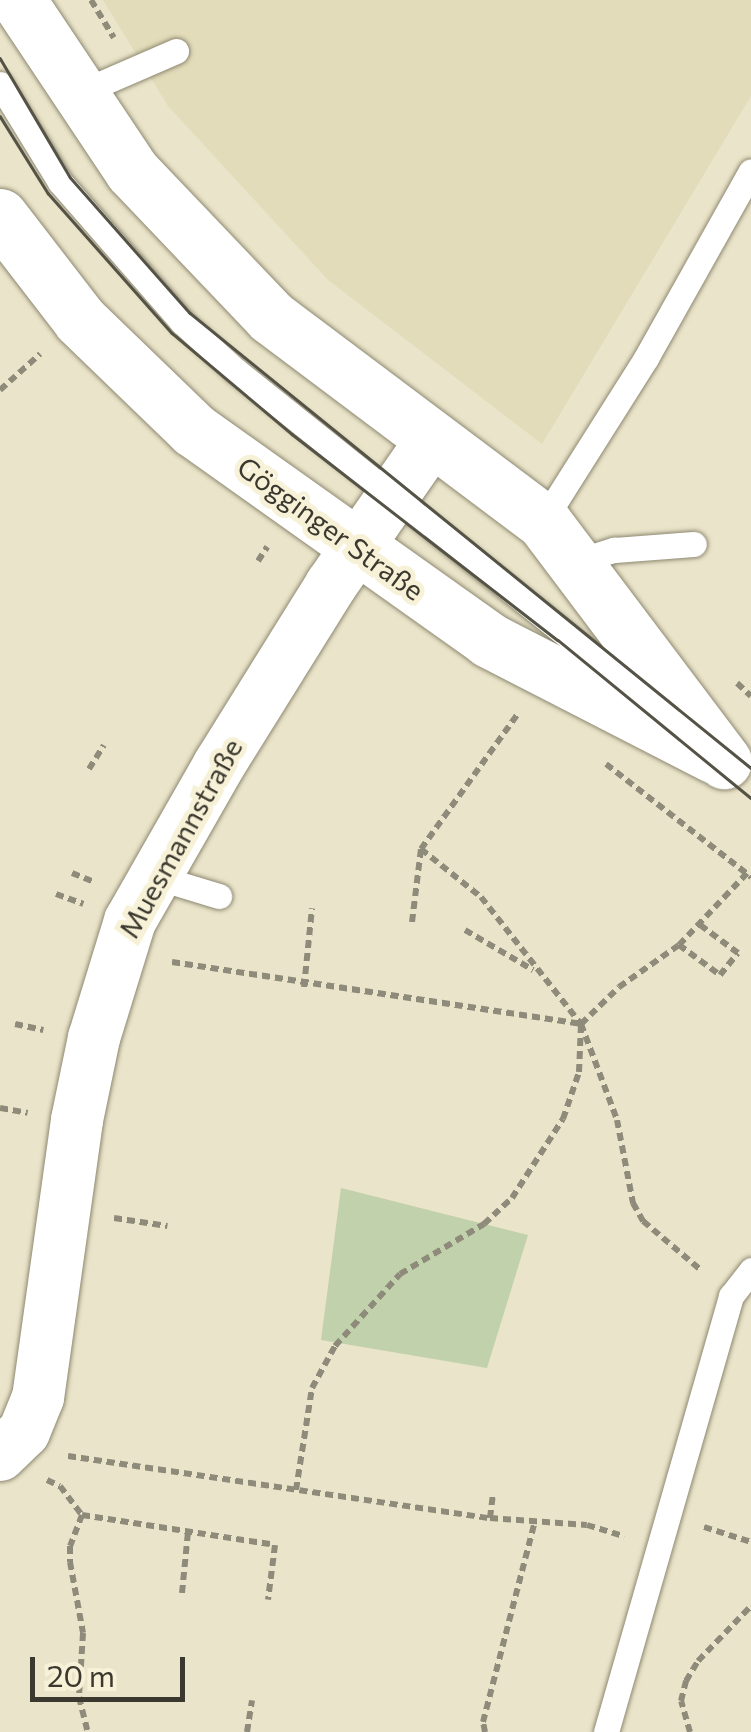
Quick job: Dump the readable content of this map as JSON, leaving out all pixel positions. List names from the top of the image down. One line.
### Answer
{"streets":{"main road":["Gögginger Straße"],"street":["Muesmannstraße"]},"crossings":[["Gögginger Straße","Muesmannstraße"]],"scale_bar":"20 m"}
